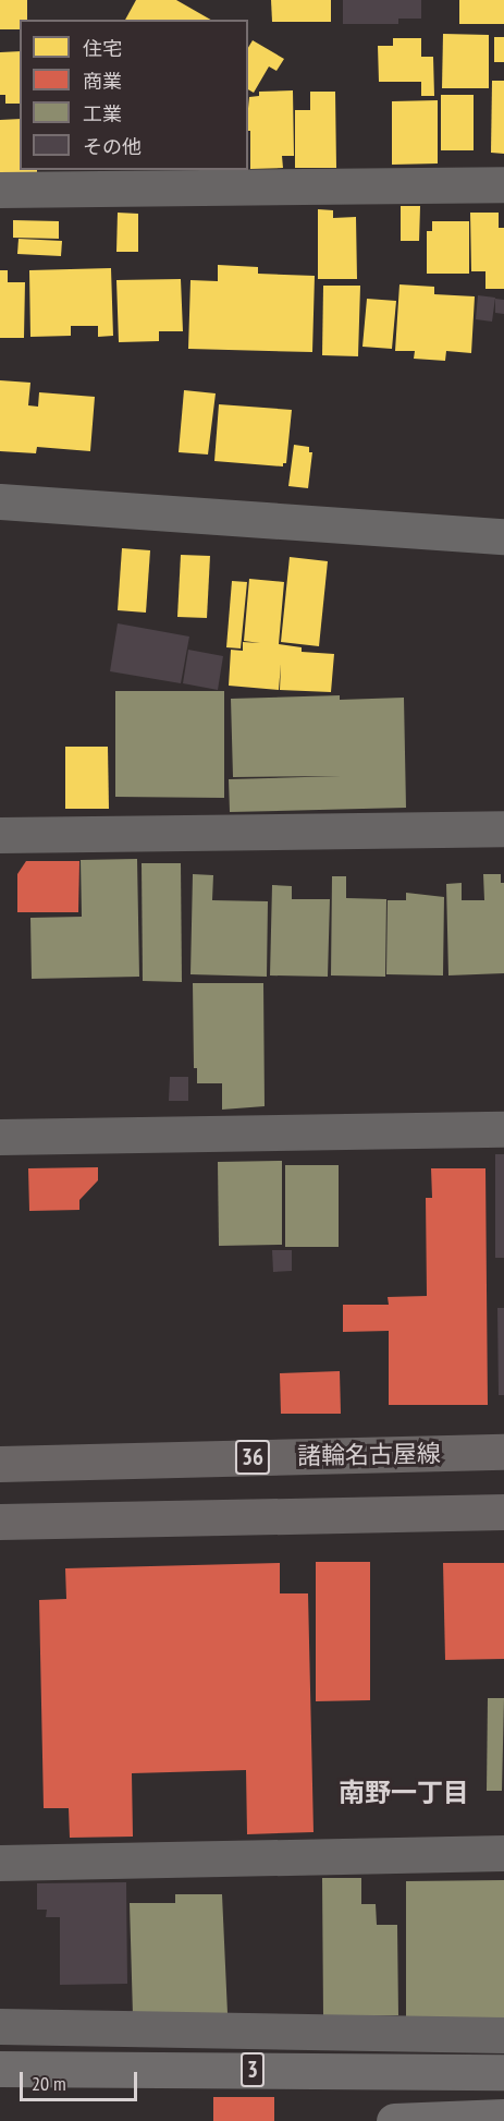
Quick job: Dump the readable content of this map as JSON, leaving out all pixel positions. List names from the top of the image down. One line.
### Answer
{"streets":{"highway":["3"],"main road":["諸輪名古屋線","36"]},"districts":["南野一丁目"],"legend":["住宅","商業","工業","その他"],"scale_bar":"20 m"}
